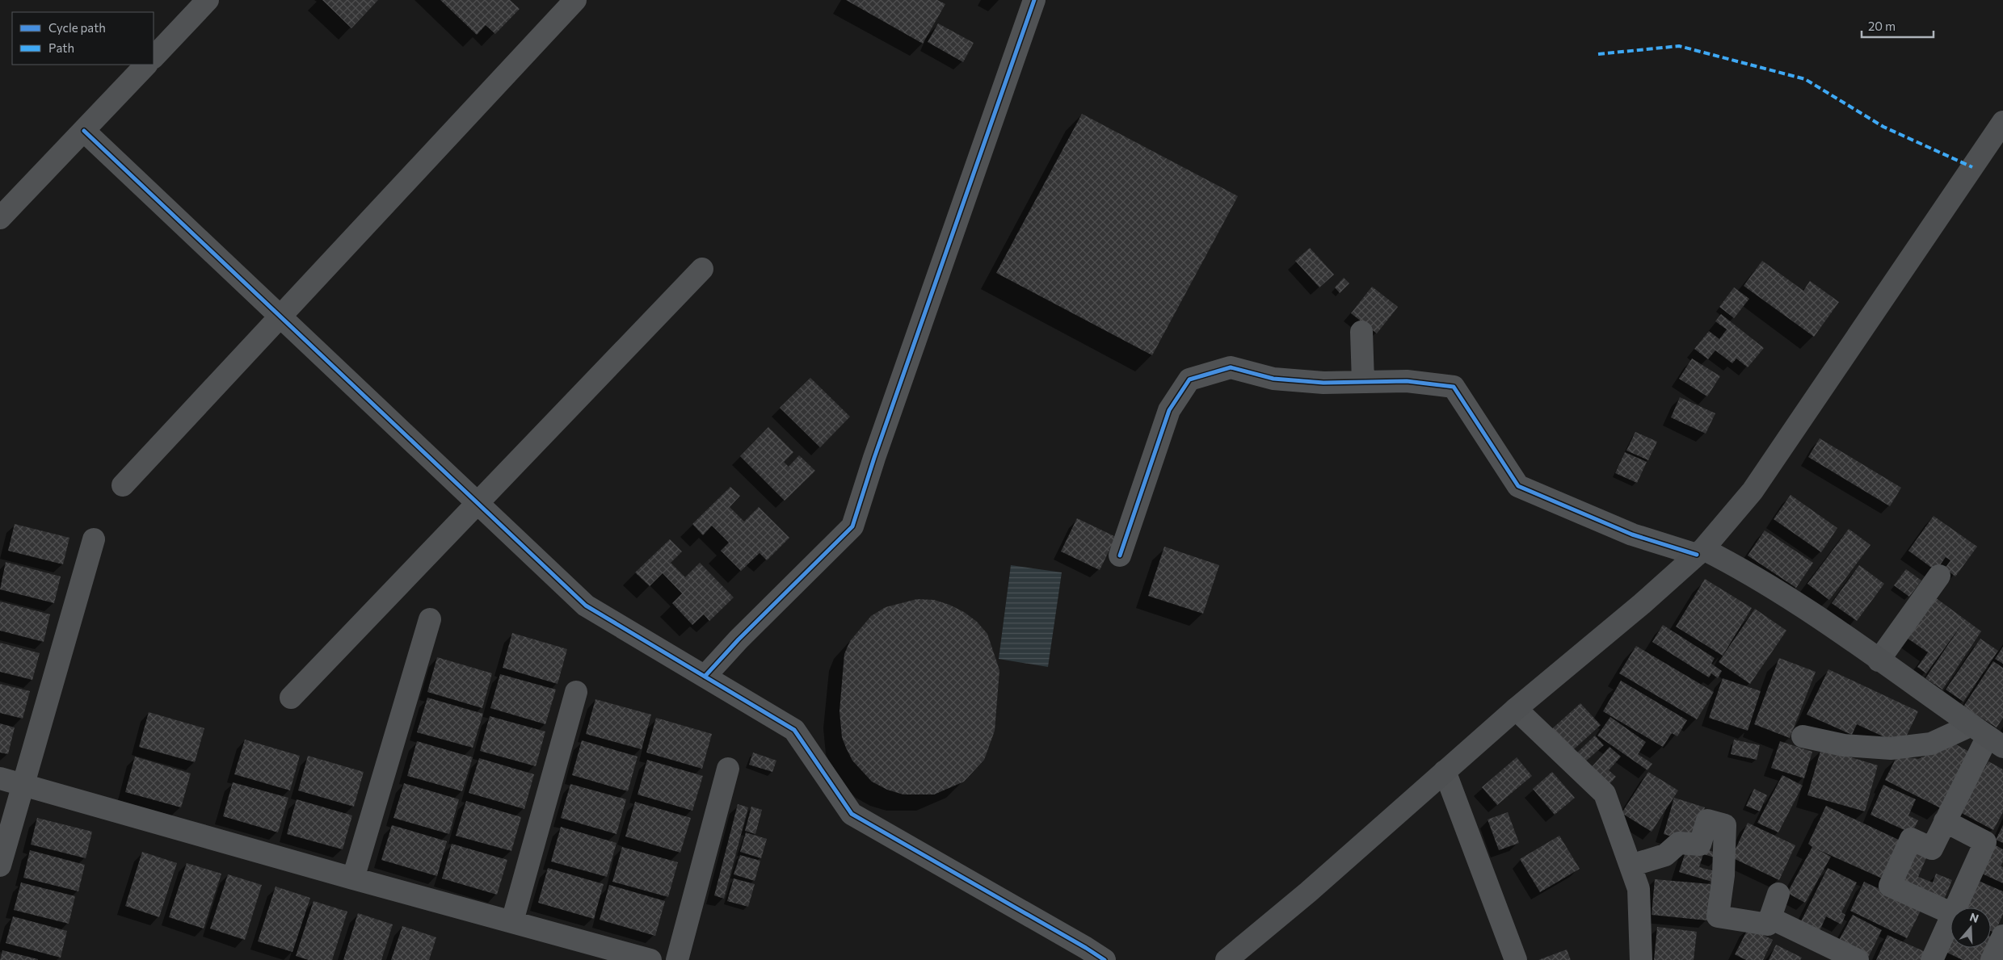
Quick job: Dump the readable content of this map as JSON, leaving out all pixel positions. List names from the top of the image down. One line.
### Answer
{"legend":["Cycle path","Path"],"scale_bar":"20 m","north":"top"}
